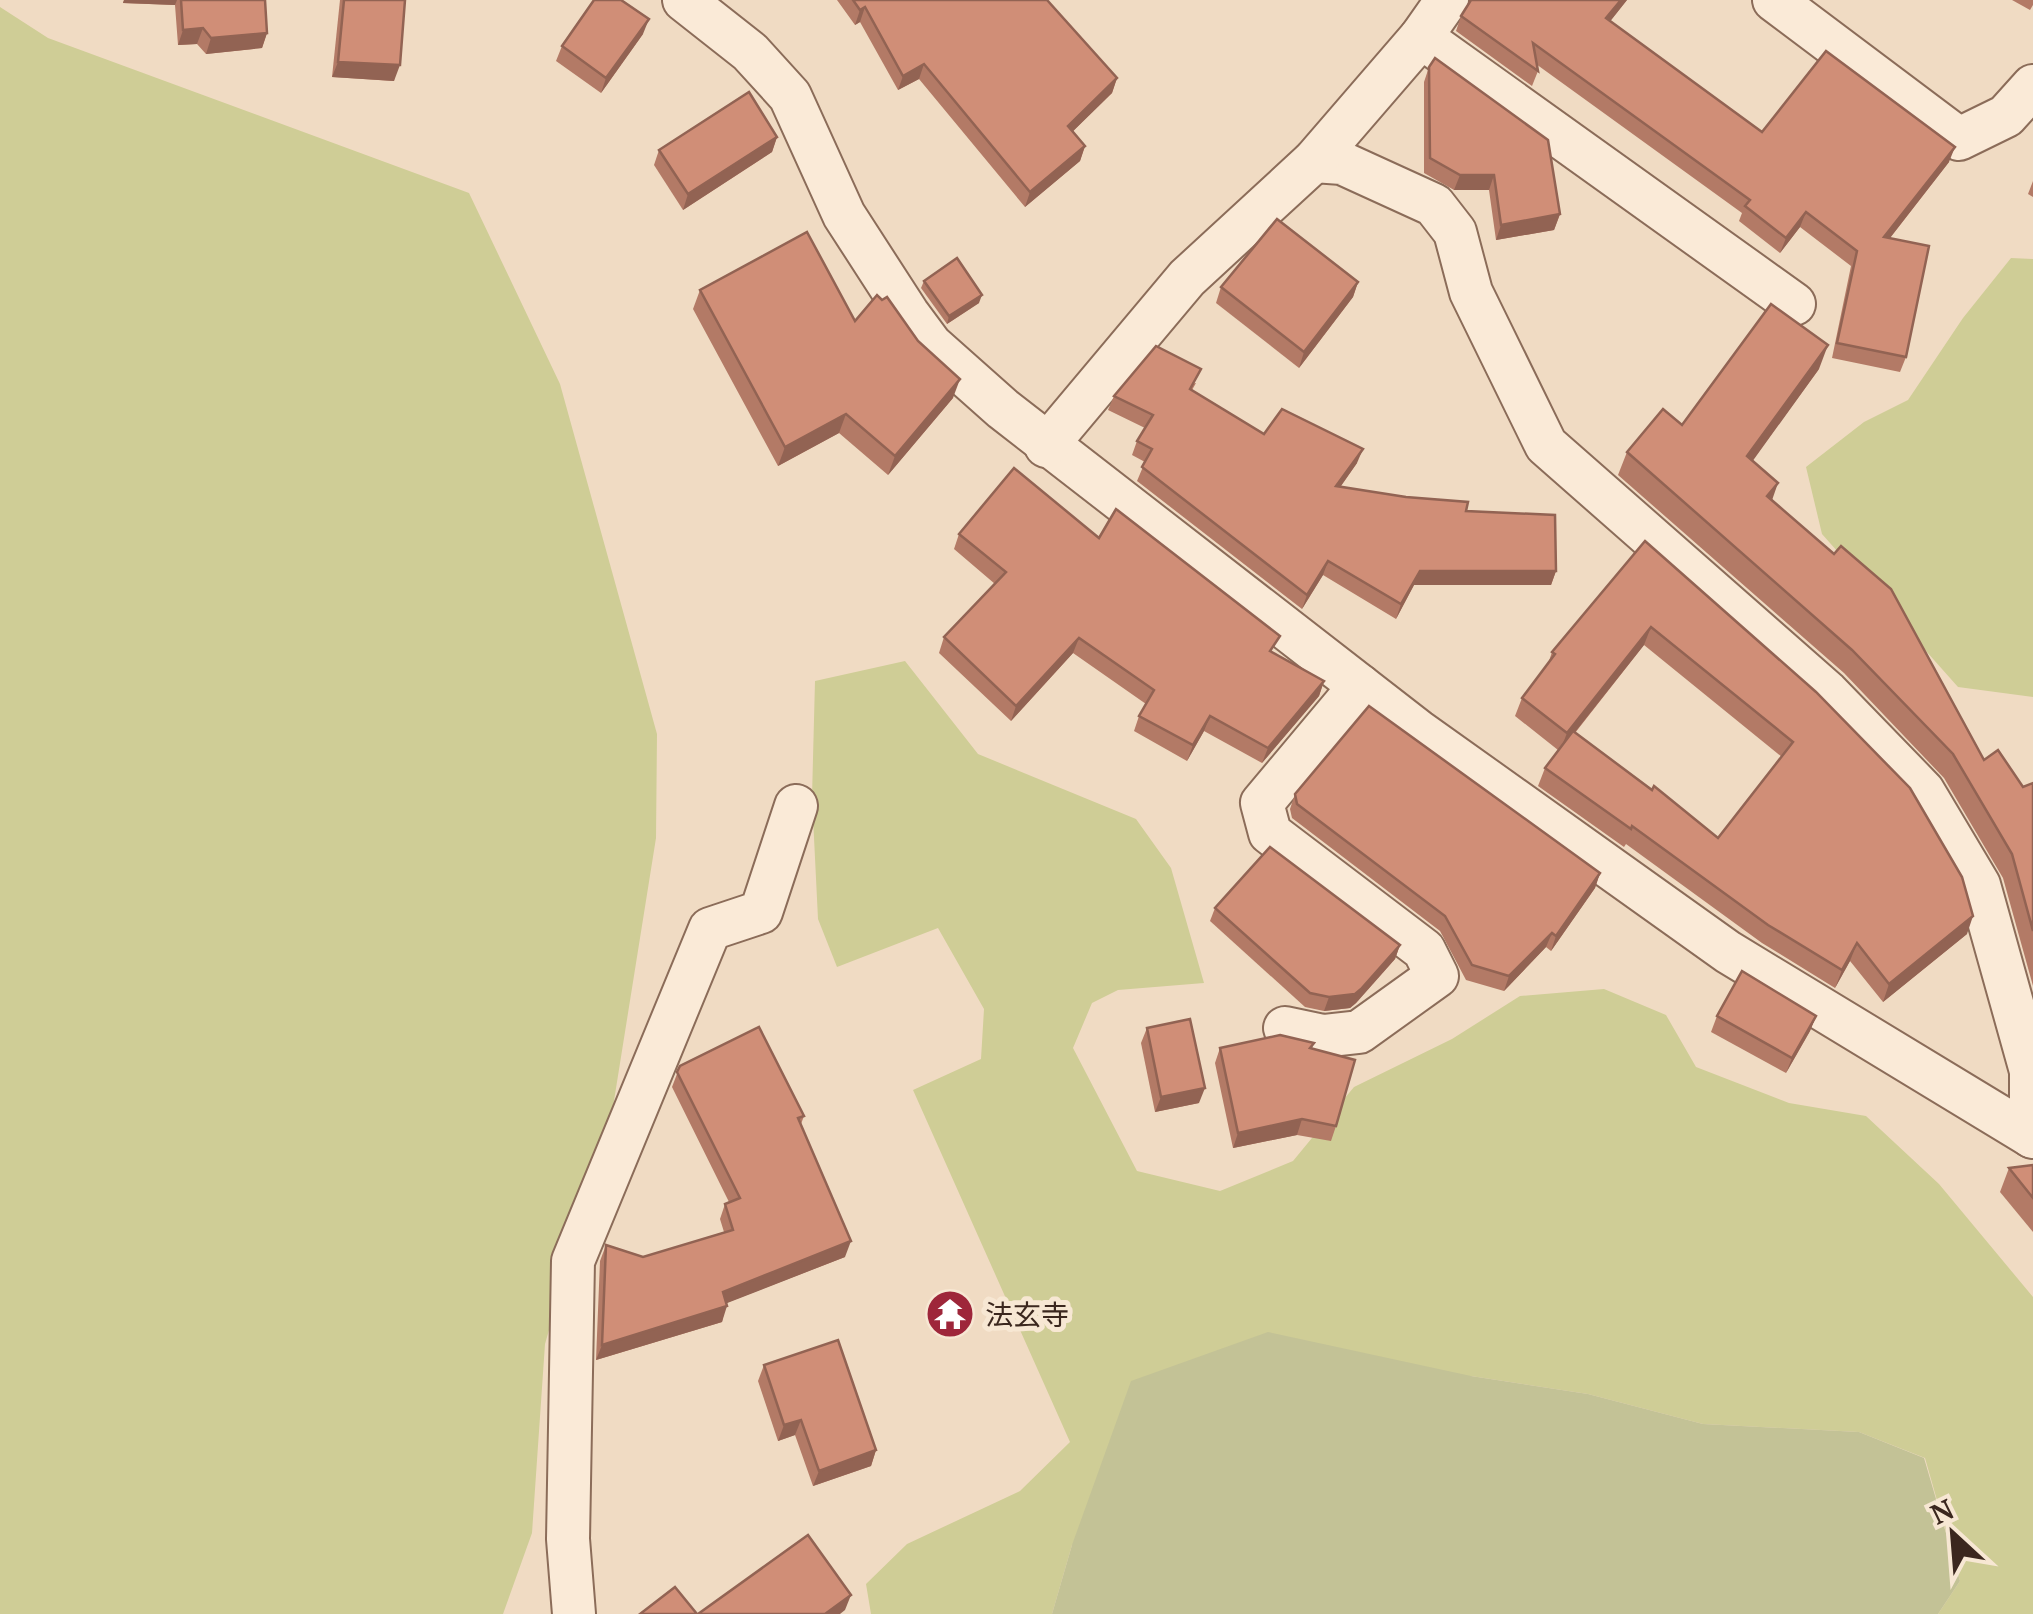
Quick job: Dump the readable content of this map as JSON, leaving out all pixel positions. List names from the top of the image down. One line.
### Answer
{"places":{"temple":["法玄寺"]},"north":"top left"}
